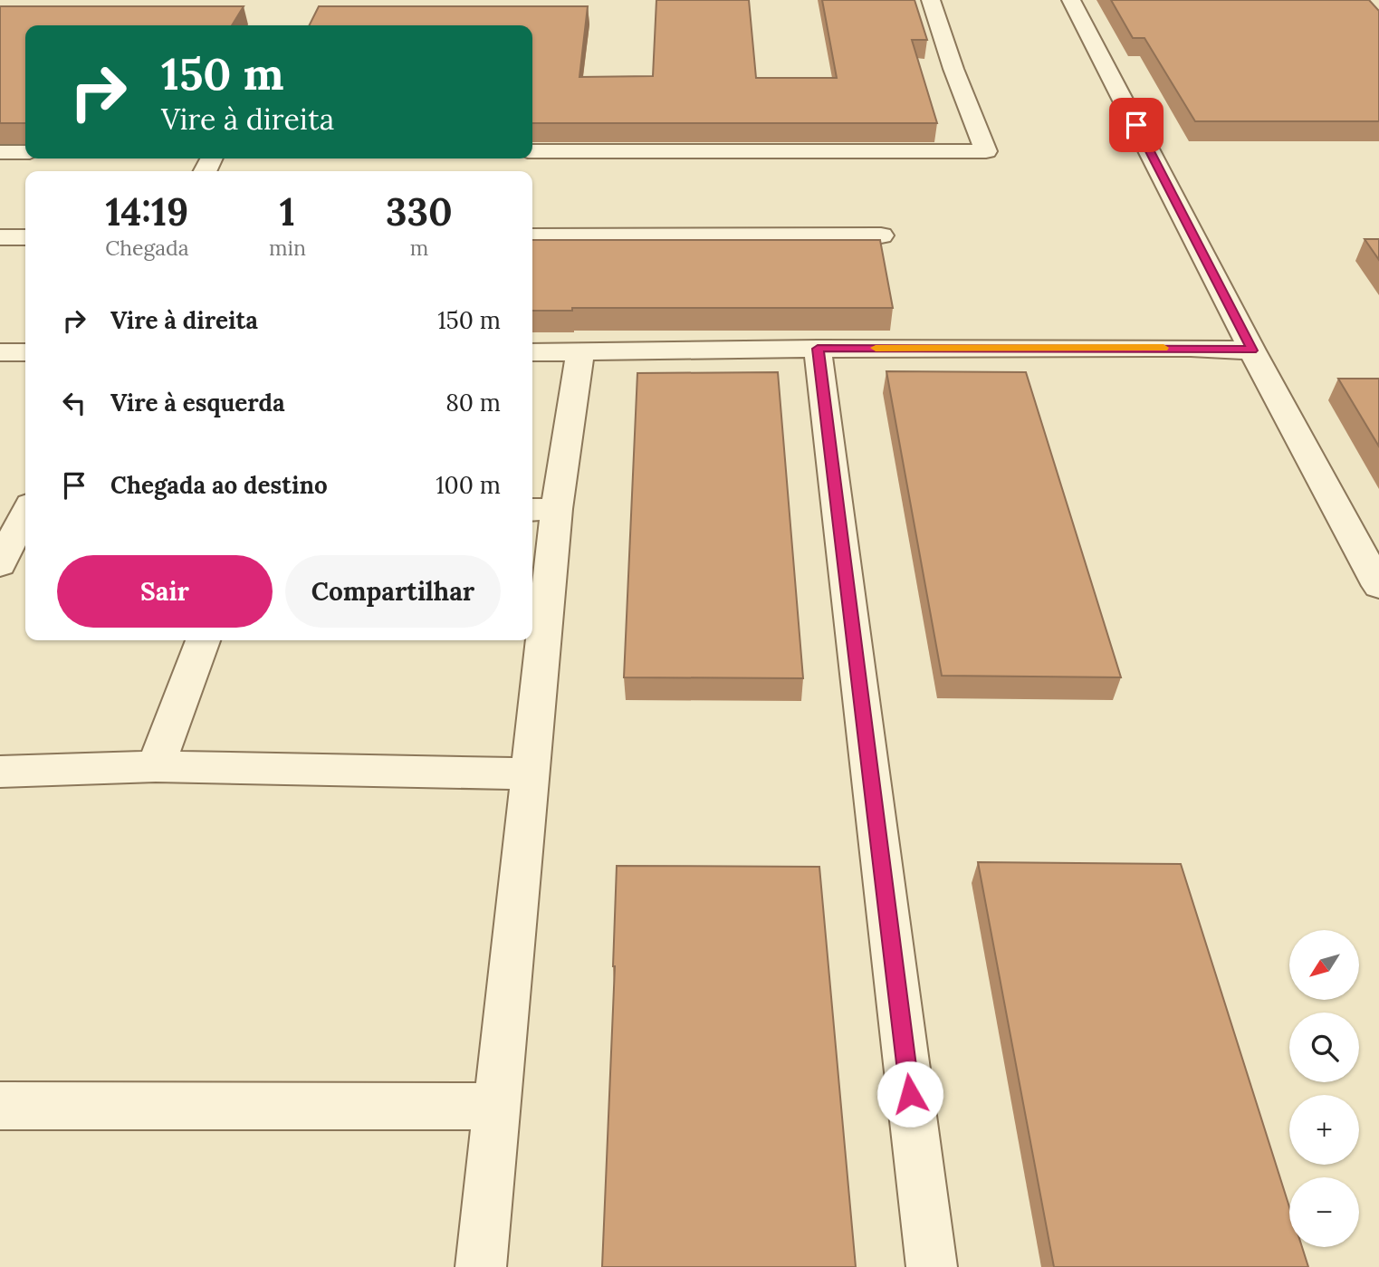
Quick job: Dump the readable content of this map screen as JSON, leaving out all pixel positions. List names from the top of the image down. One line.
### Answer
{"north":"bottom left","page":{"turn":["150 m","Vire à direita"],"eta":["14:19","Chegada","1","min","330","m"],"list":[{"name":"Vire à direita","value":"150 m"},{"name":"Vire à esquerda","value":"80 m"},{"name":"Chegada ao destino","value":"100 m"}],"buttons":["Sair","Compartilhar"],"map_buttons":["+","−"]}}
